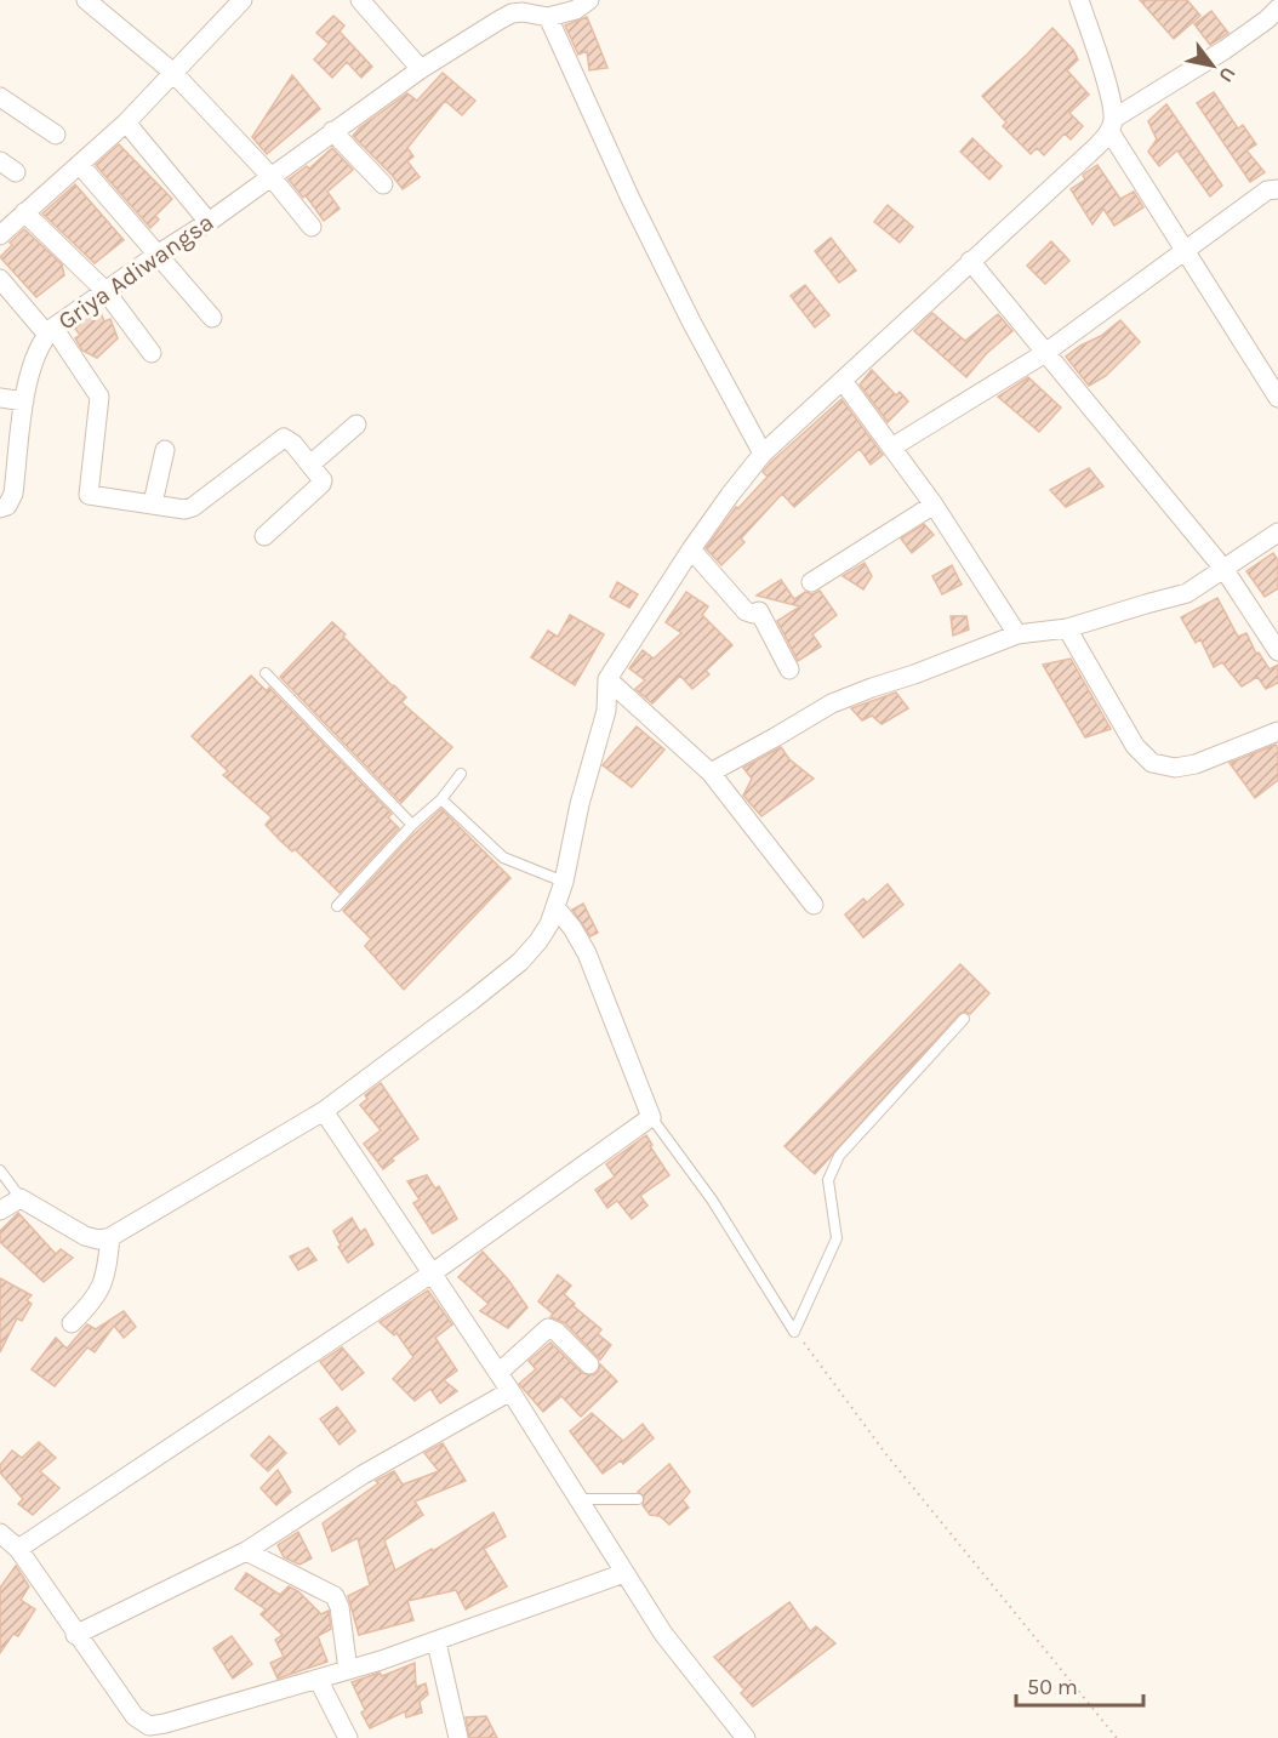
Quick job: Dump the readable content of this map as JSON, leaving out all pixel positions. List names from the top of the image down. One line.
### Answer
{"streets":{"street":["Griya Adiwangsa"]},"scale_bar":"50 m","north":"bottom right"}
